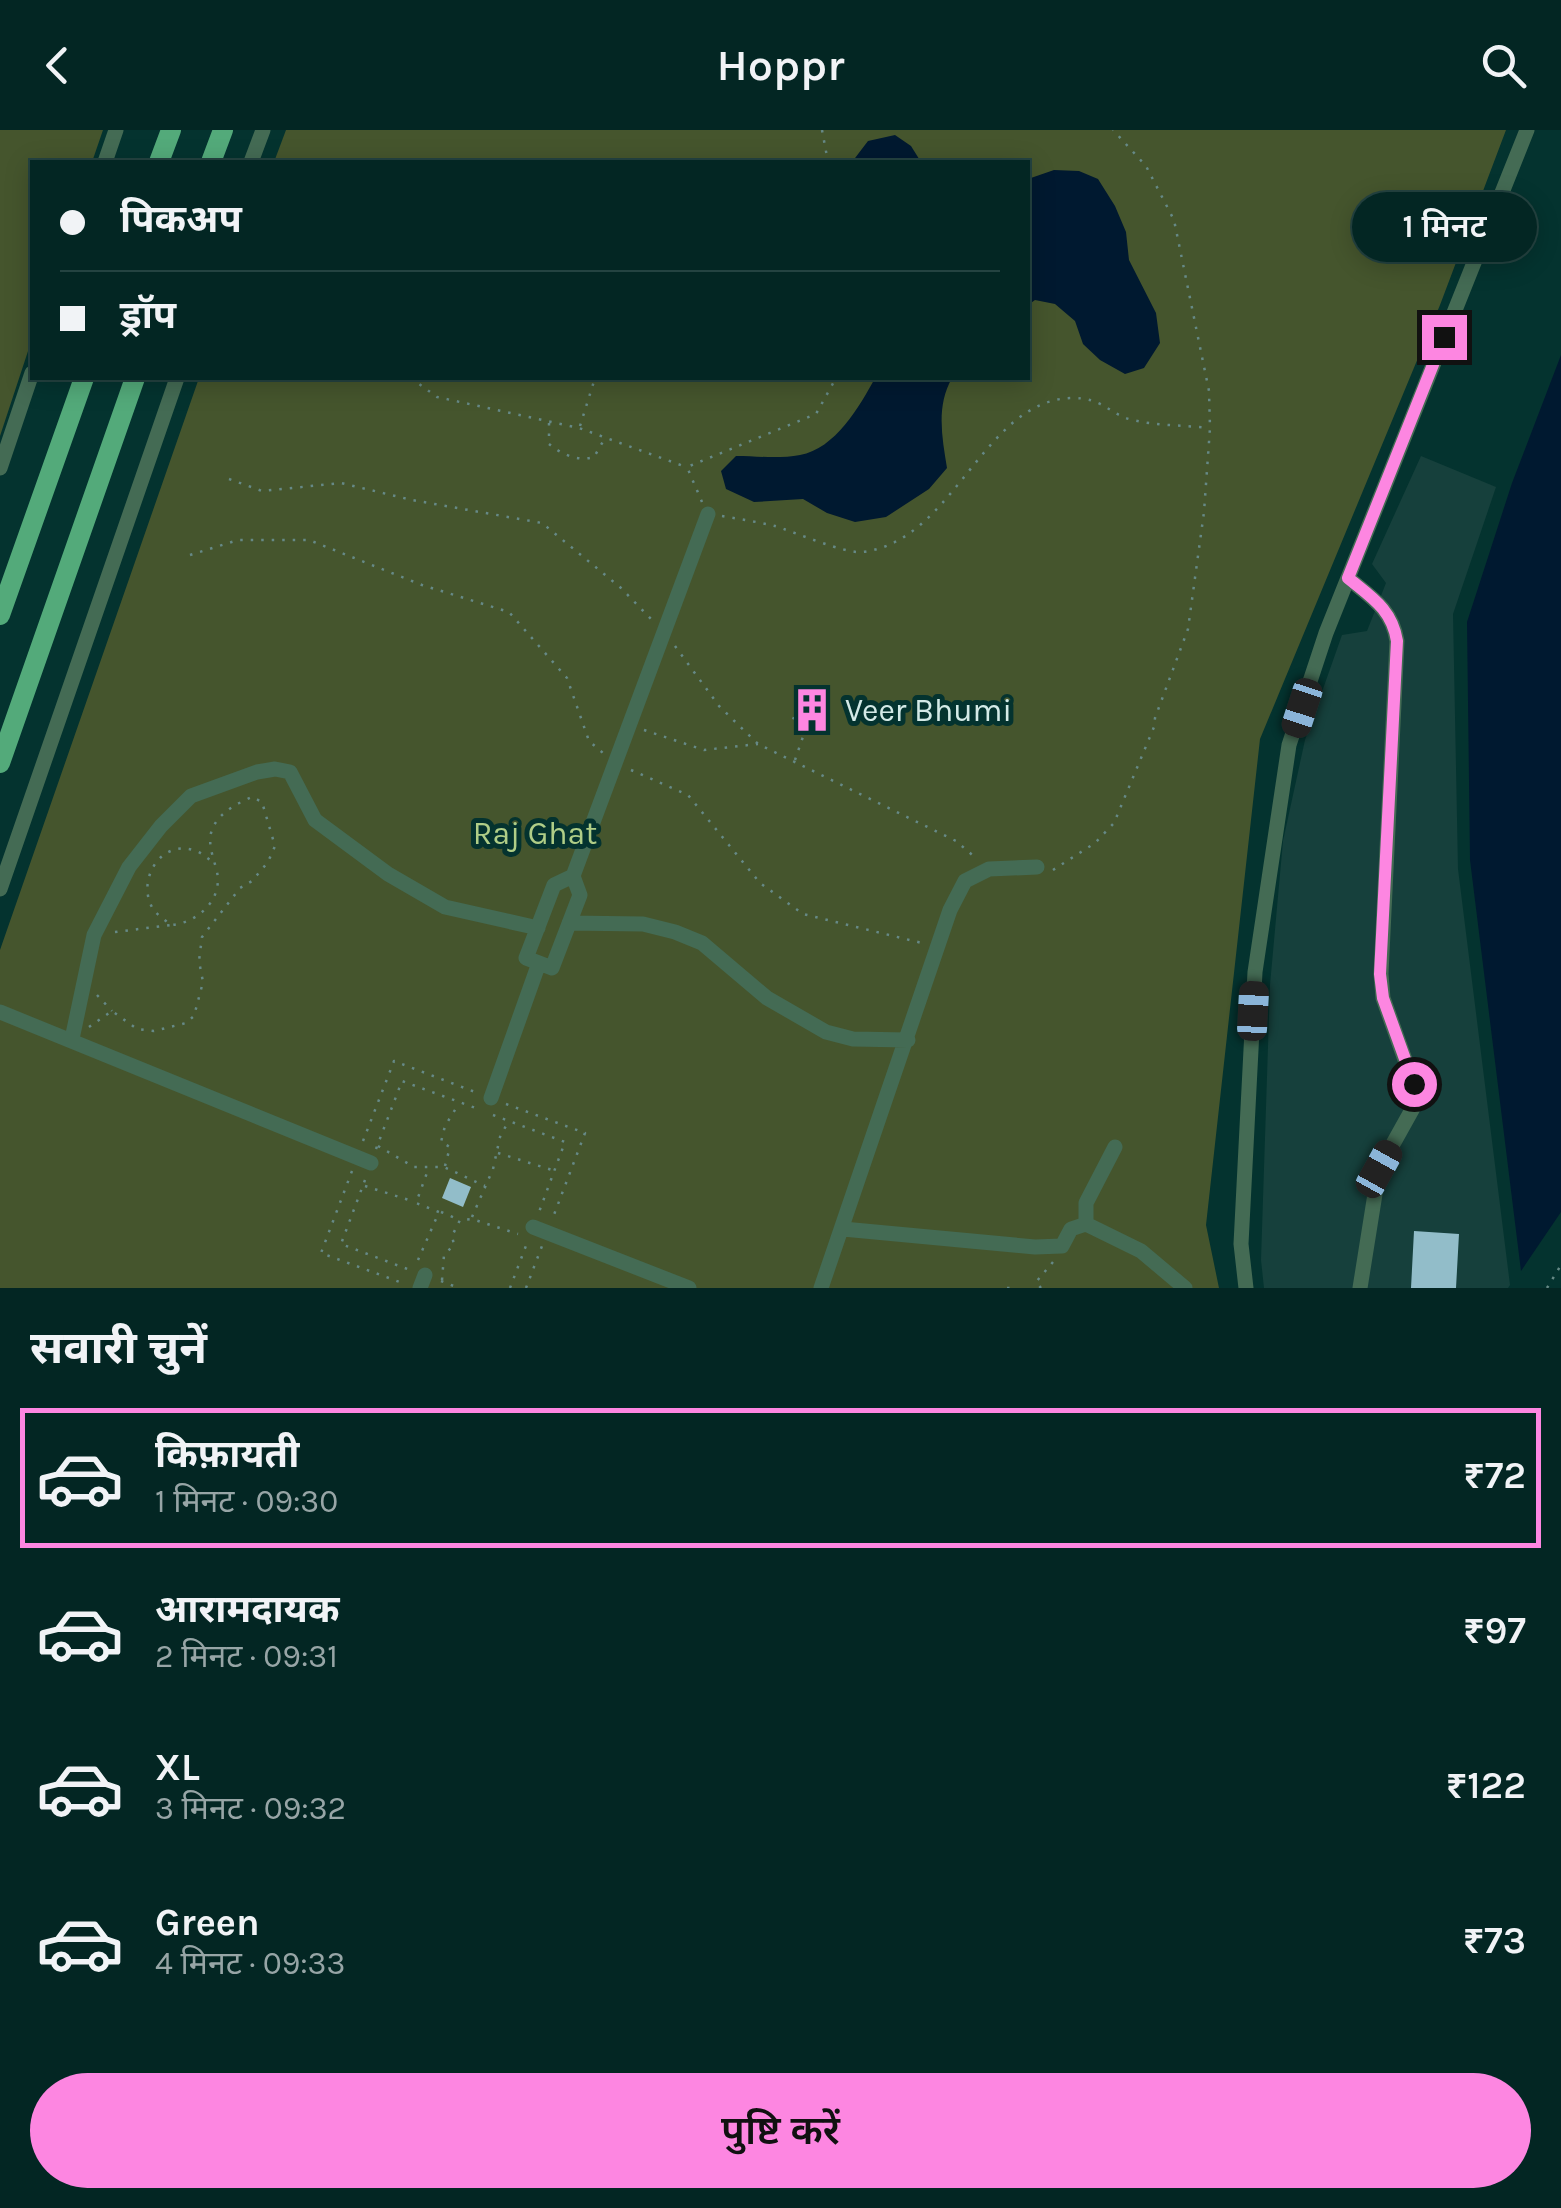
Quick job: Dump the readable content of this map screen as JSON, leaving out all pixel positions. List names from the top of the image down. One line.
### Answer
{"parks":["Raj Ghat"],"places":{"building":["Veer Bhumi"]},"page":{"header":"Hoppr","banner":["पिकअप","ड्रॉप"],"bubble":"1 मिनट","heading":"सवारी चुनें","list":[{"name":"किफ़ायती","note":"1 मिनट · 09:30","value":"₹72"},{"name":"आरामदायक","note":"2 मिनट · 09:31","value":"₹97"},{"name":"XL","note":"3 मिनट · 09:32","value":"₹122"},{"name":"Green","note":"4 मिनट · 09:33","value":"₹73"}],"buttons":"पुष्टि करें"}}
